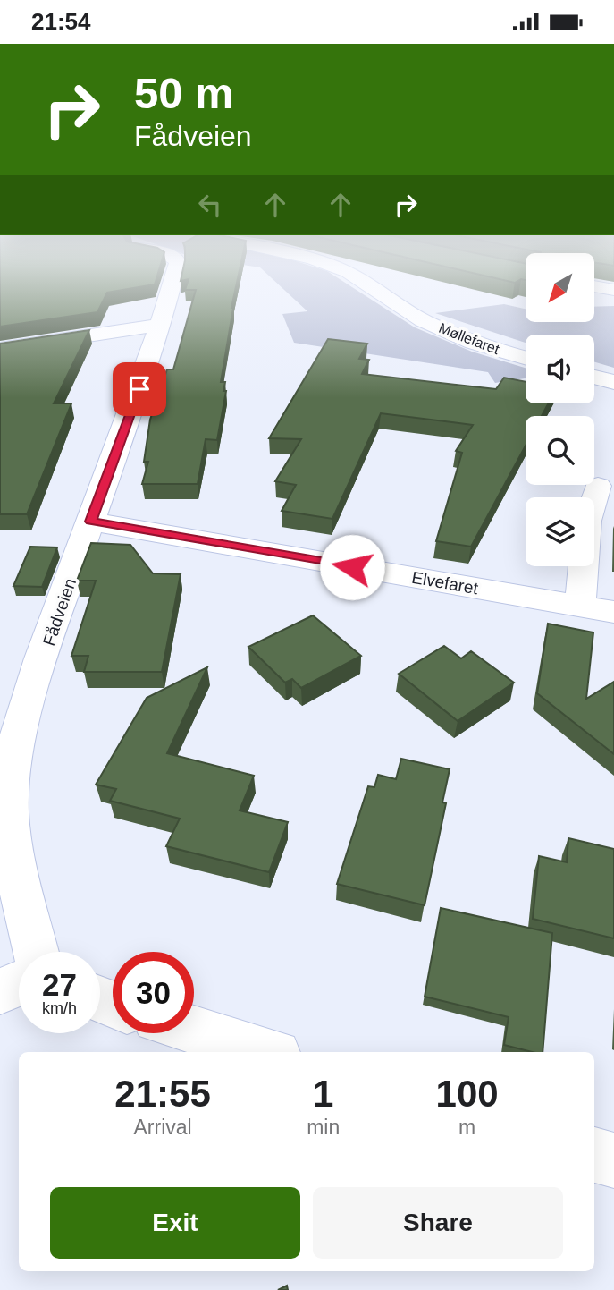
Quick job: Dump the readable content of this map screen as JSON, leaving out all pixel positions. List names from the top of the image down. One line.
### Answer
{"streets":{"street":["Møllefaret","Elvefaret","Fådveien"]},"crossings":[["Elvefaret","Fådveien"]],"north":"bottom left","page":{"status":"21:54","turn":["50 m","Fådveien"],"speed":"27 km/h","limit":"30","eta":["21:55","Arrival","1","min","100","m"],"buttons":["Exit","Share"]}}
